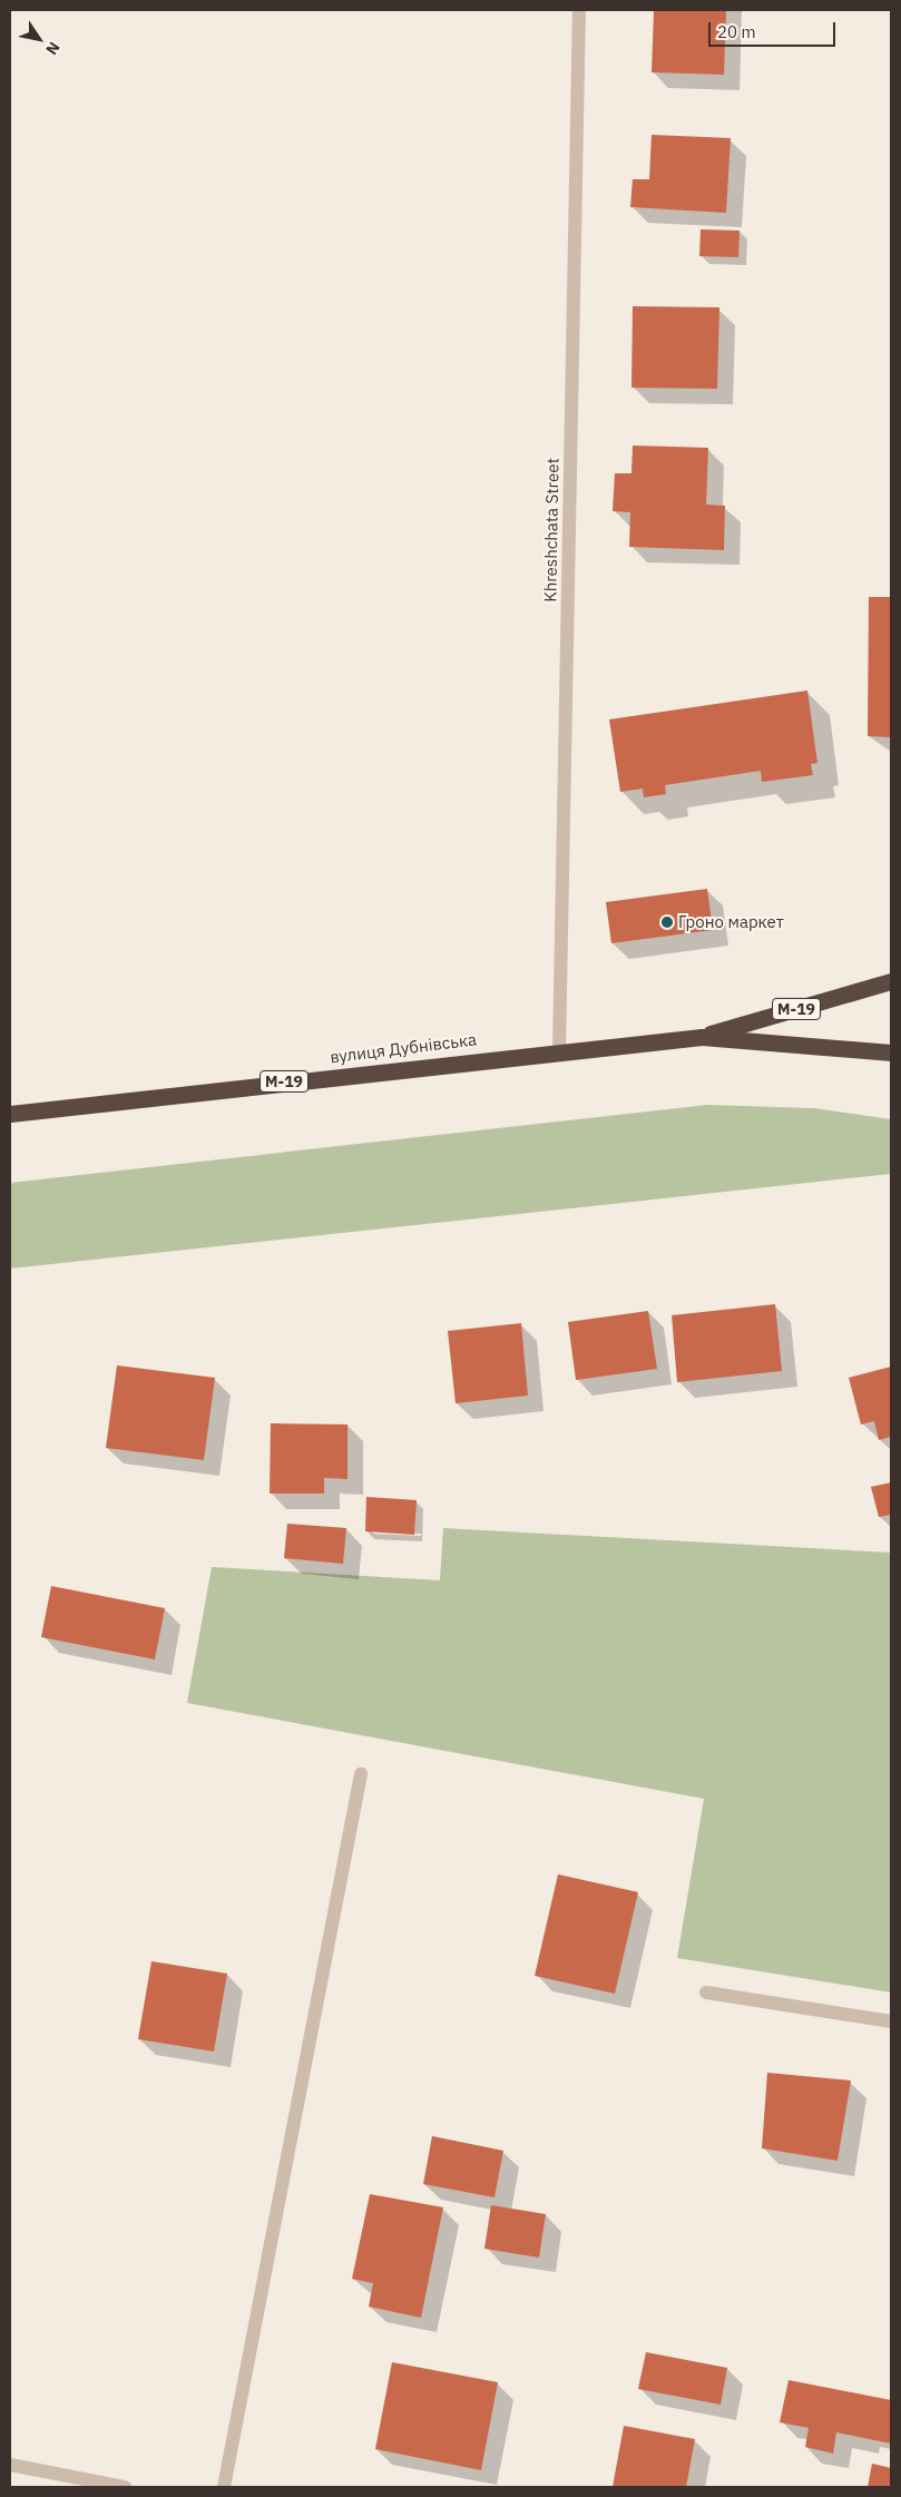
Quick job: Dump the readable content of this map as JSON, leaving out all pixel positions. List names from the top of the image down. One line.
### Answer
{"streets":{"highway":["М-19","вулиця Дубнівська"],"street":["Khreshchata Street"]},"crossings":[["Khreshchata Street","вулиця Дубнівська"],["М-19","вулиця Дубнівська"]],"places":["Гроно маркет"],"scale_bar":"20 m","north":"bottom right"}
